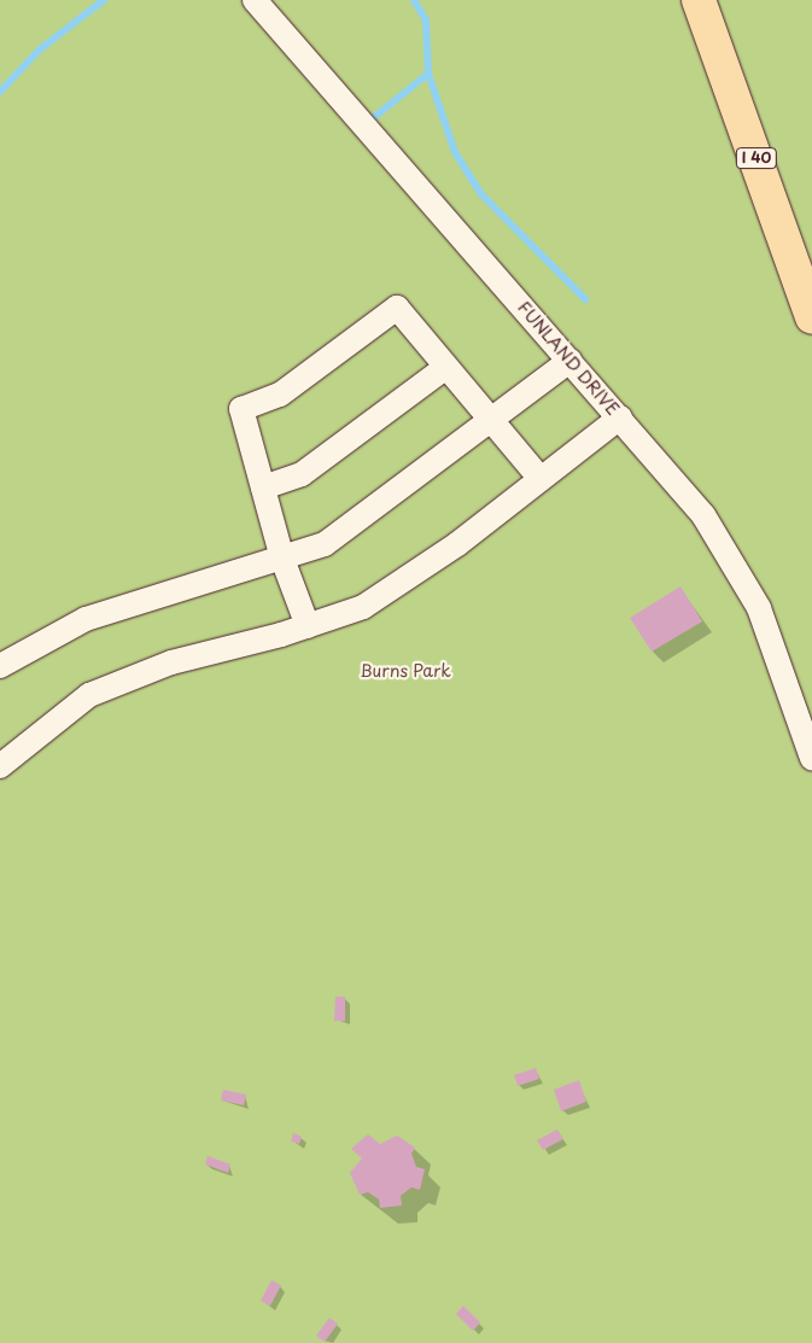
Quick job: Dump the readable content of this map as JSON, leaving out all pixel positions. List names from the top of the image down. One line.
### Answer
{"streets":{"highway":["I 40"],"street":["FUNLAND DRIVE"]},"parks":["Burns Park"]}
